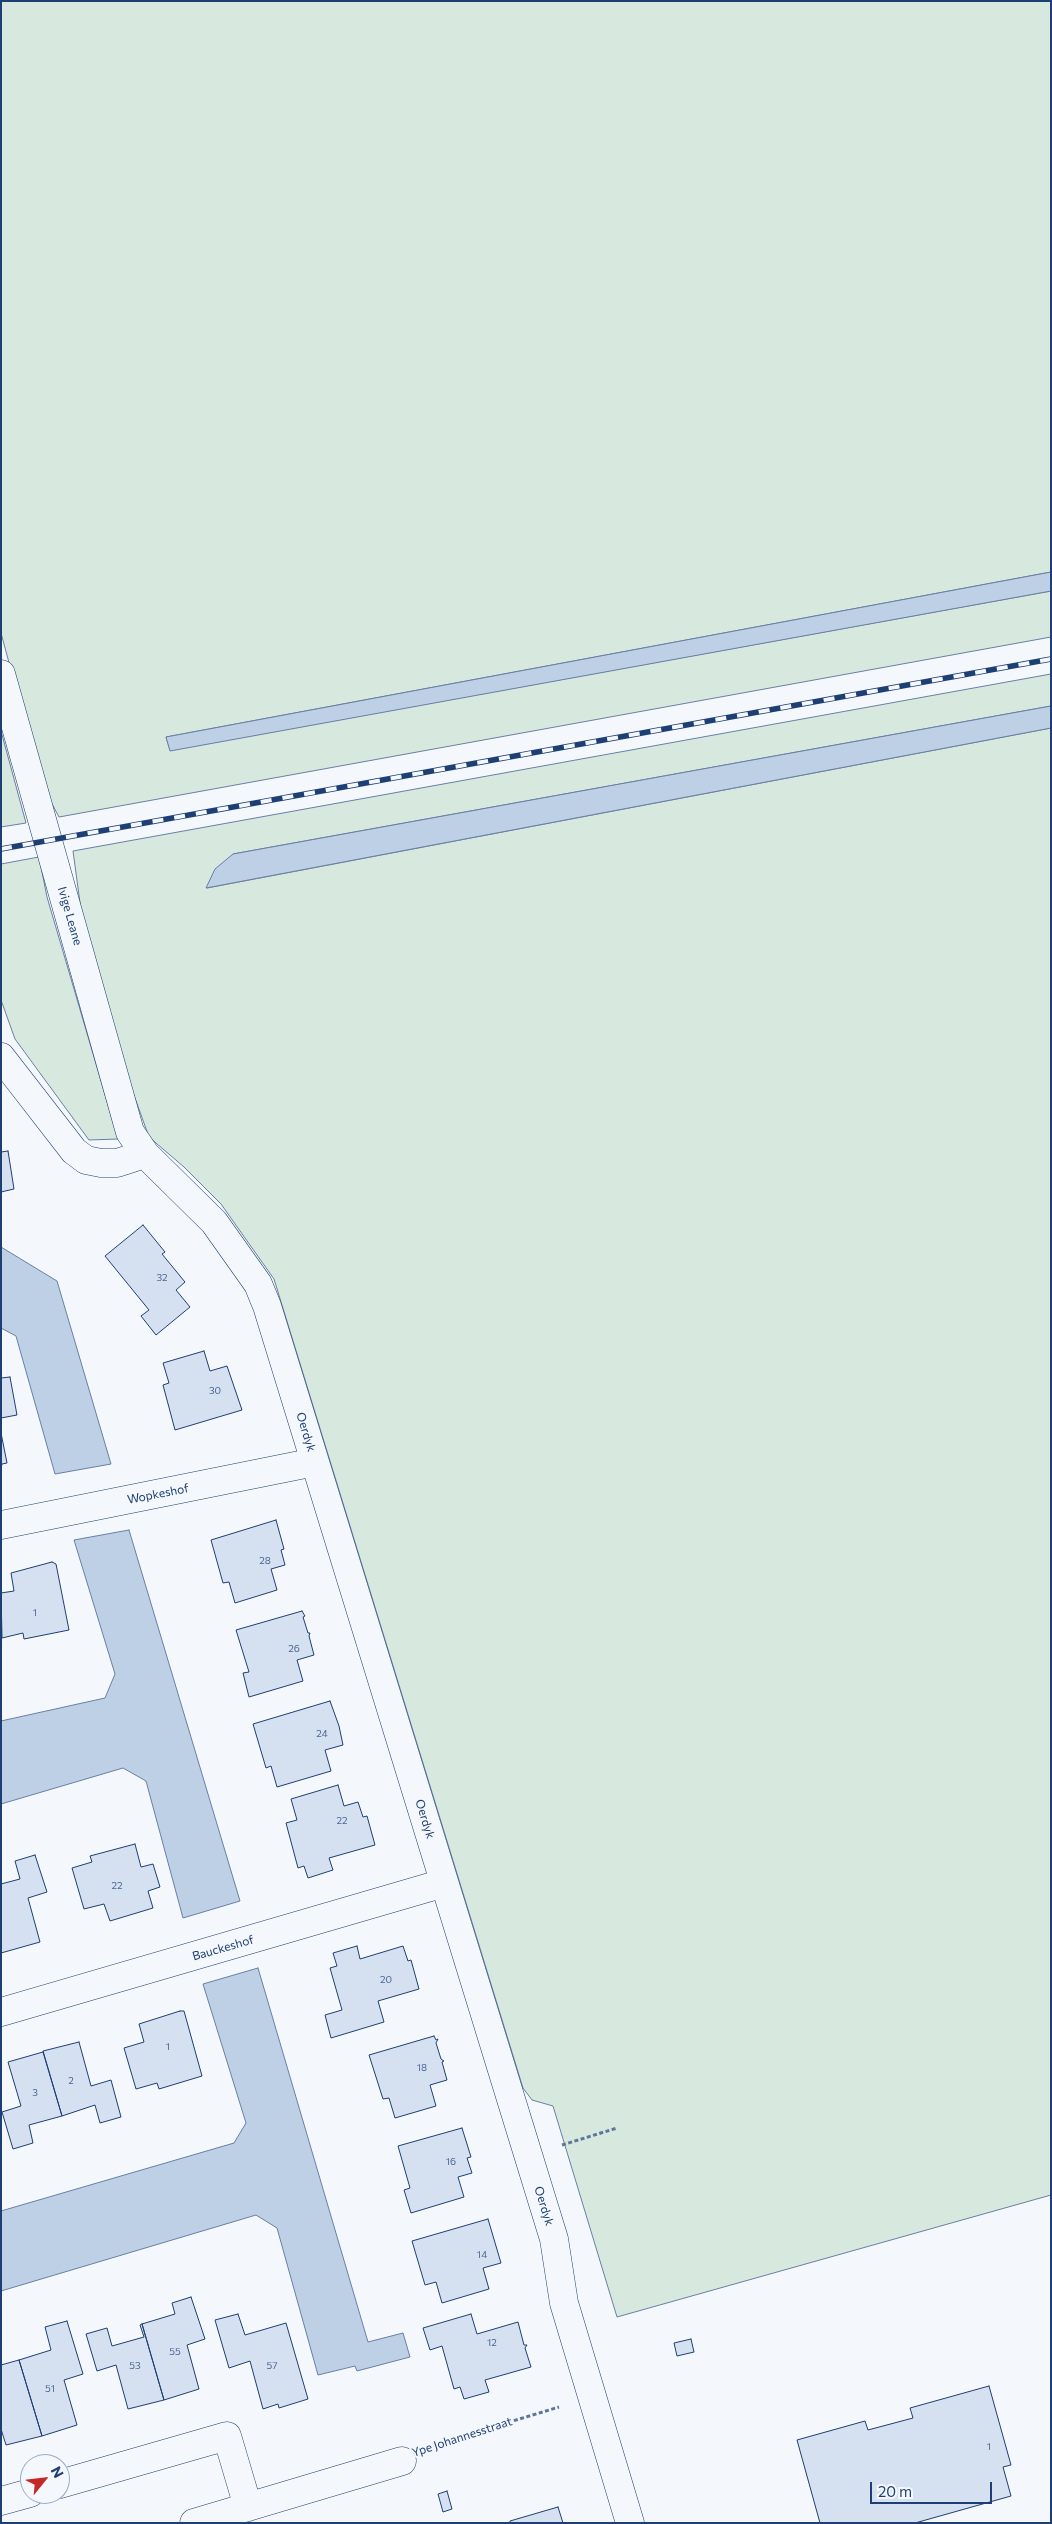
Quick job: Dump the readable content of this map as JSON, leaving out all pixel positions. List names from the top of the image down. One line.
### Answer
{"streets":{"street":["Ivige Leane","Oerdyk","Wopkeshof","Bauckeshof","Ype Johannesstraat"]},"crossings":[["Ivige Leane","Oerdyk"],["Oerdyk","Wopkeshof"],["Oerdyk","Bauckeshof"],["Oerdyk","Ype Johannesstraat"]],"house_numbers":["32","30","28","1","26","24","22","22","20","1","18","2","3","16","14","12","55","53","57","51","1"],"scale_bar":"20 m","north":"top right"}
